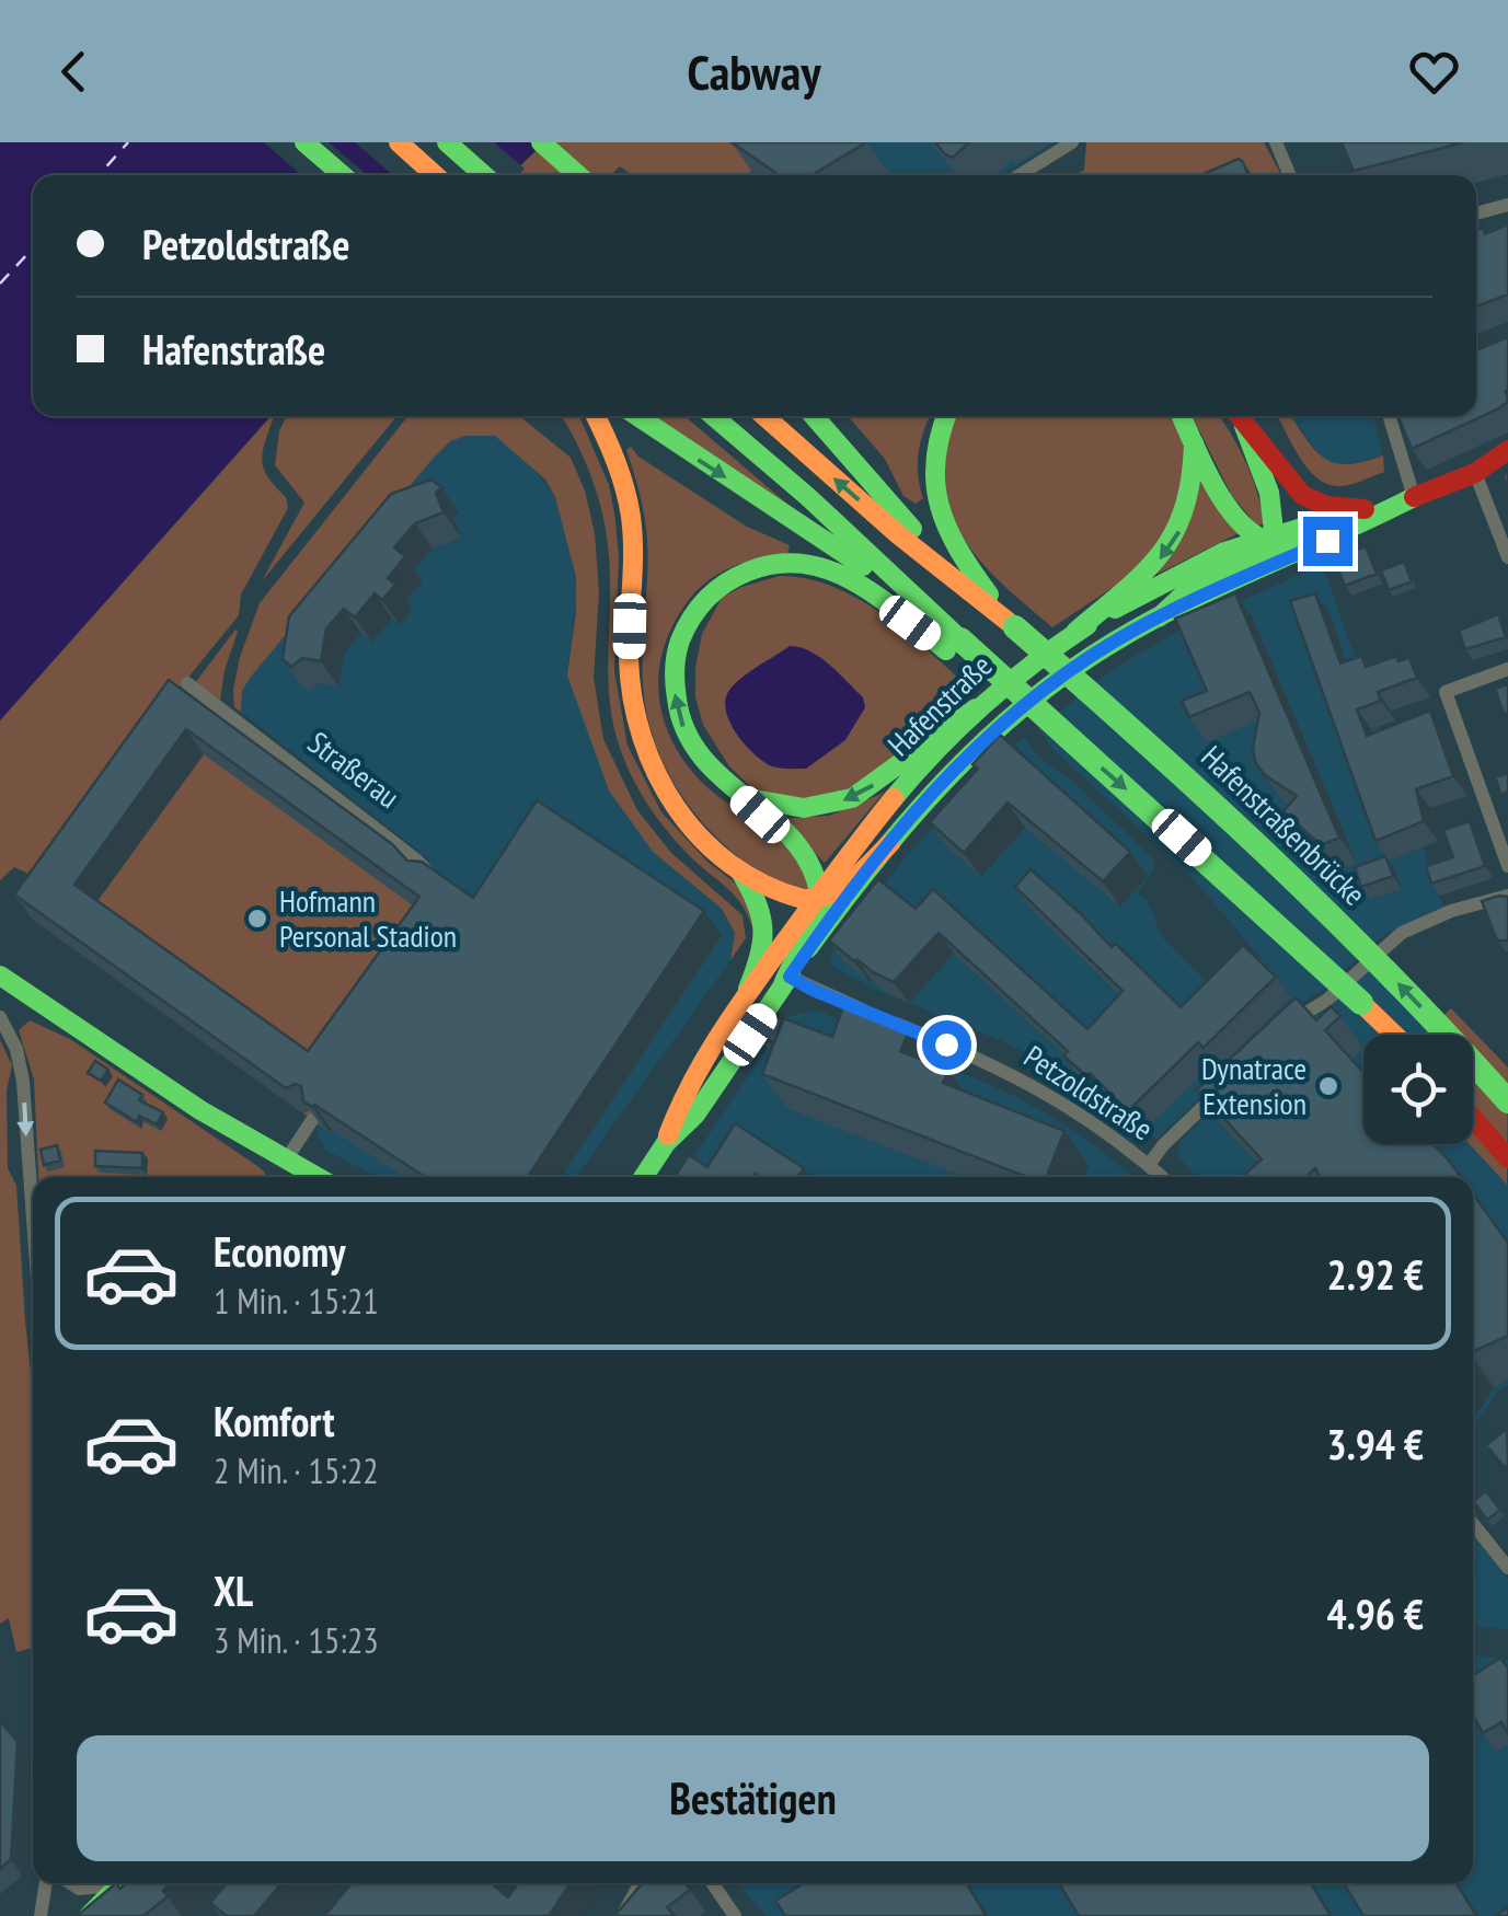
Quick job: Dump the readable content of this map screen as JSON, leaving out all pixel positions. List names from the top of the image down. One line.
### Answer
{"streets":{"main road":["Hafenstraße","Hafenstraßenbrücke"],"street":["Straßerau","Petzoldstraße"]},"places":["Hofmann Personal Stadion","Dynatrace Extension"],"page":{"header":"Cabway","banner":["Petzoldstraße","Hafenstraße"],"list":[{"name":"Economy","note":"1 Min. · 15:21","value":"2.92 €"},{"name":"Komfort","note":"2 Min. · 15:22","value":"3.94 €"},{"name":"XL","note":"3 Min. · 15:23","value":"4.96 €"}],"buttons":"Bestätigen"}}
